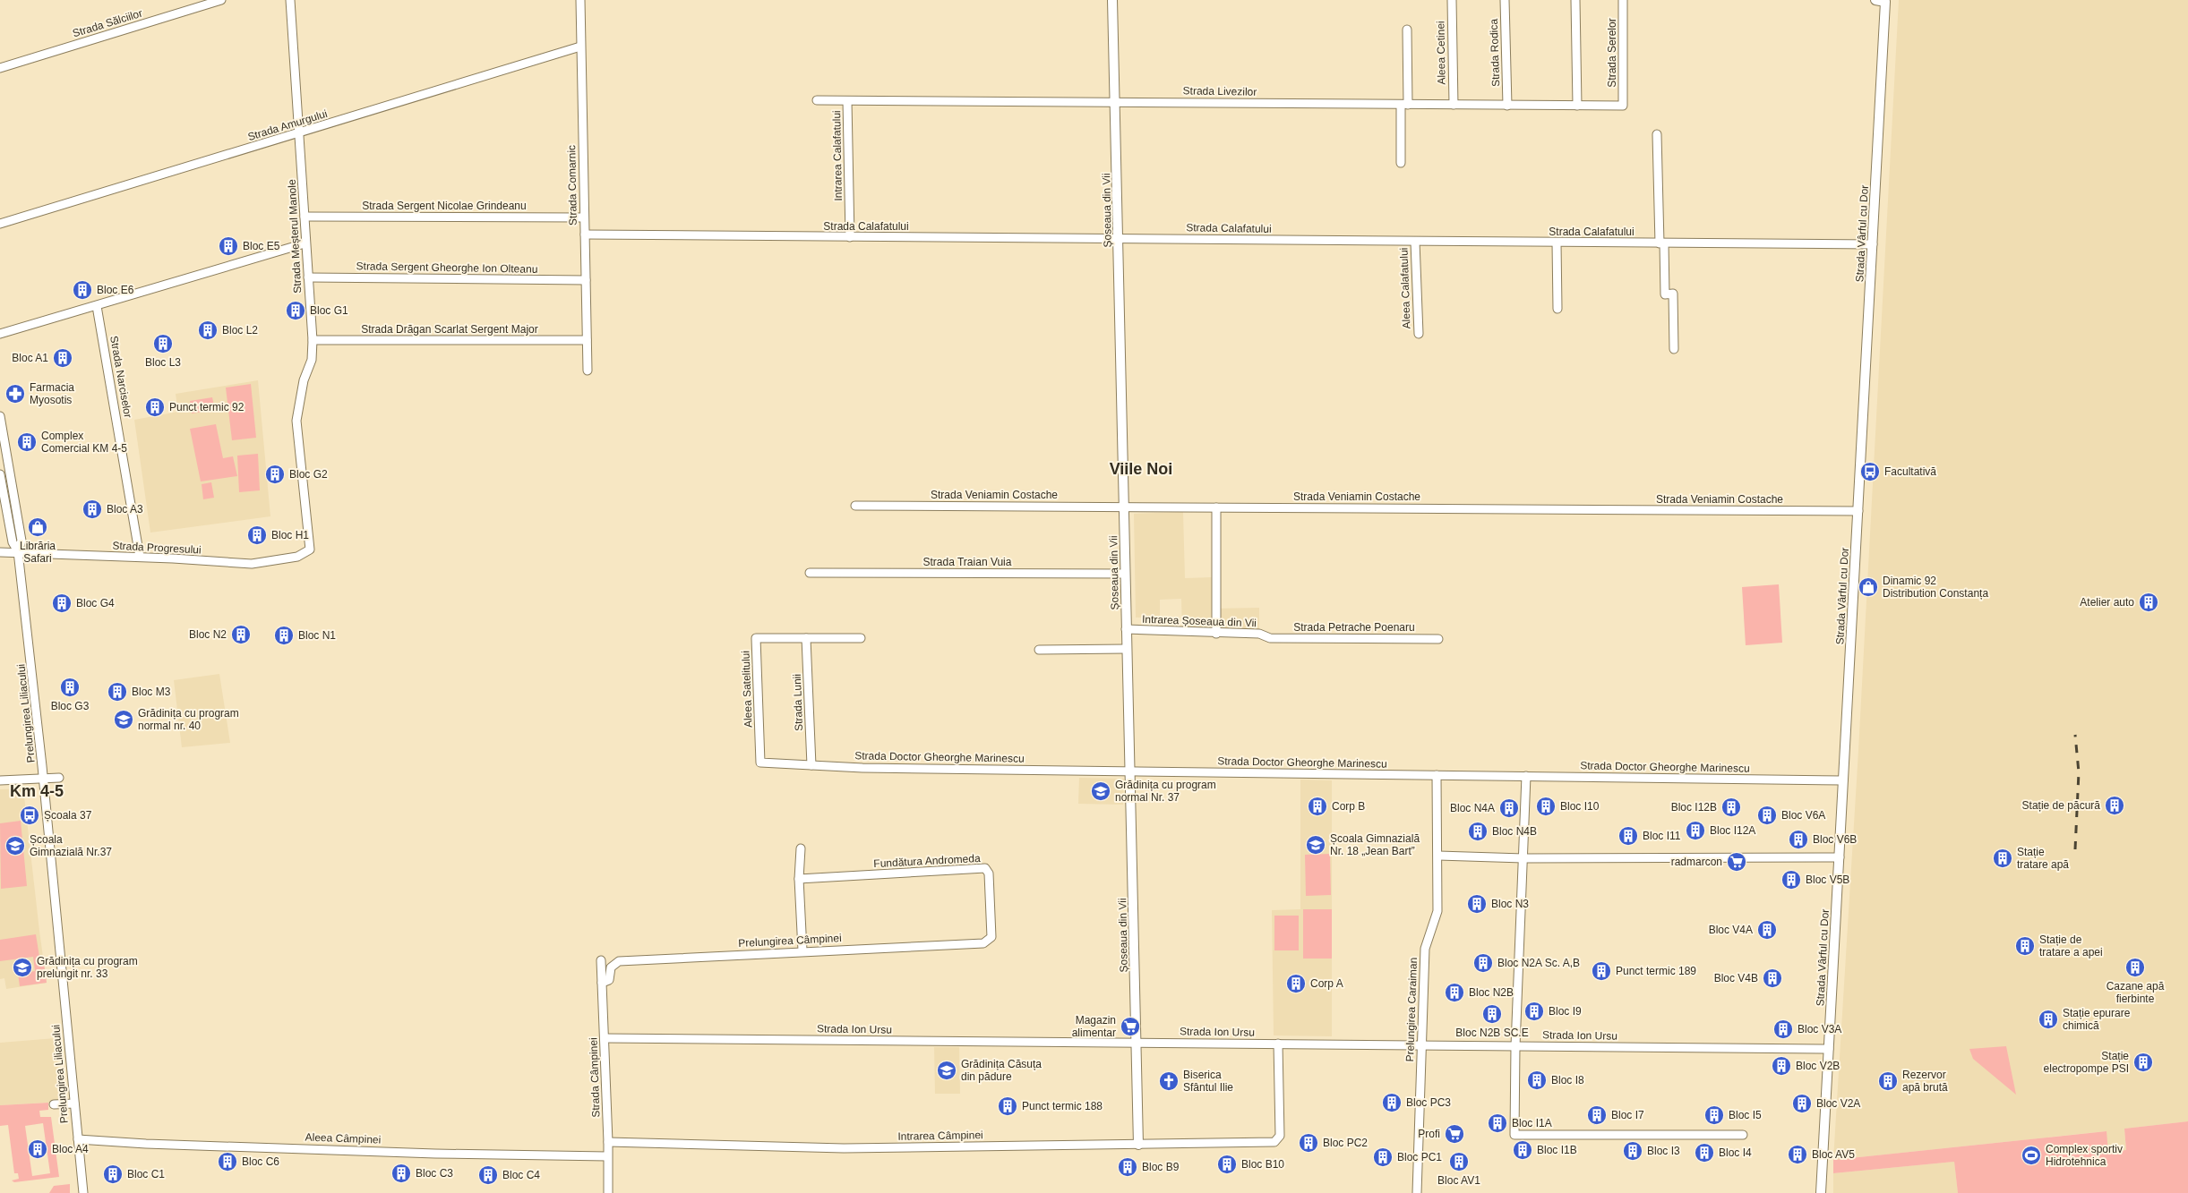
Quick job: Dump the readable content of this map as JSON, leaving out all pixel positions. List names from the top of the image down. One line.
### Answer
{"streets":{"street":["Strada Sălciilor","Aleea Cetinei","Strada Rodica","Strada Serelor","Strada Livezilor","Strada Amurgului","Intrarea Calafatului","Strada Comarnic","Strada Sergent Nicolae Grindeanu","Șoseaua din Vii","Strada Calafatului","Strada Vârful cu Dor","Strada Meșterul Manole","Strada Sergent Gheorghe Ion Olteanu","Aleea Calafatului","Strada Drăgan Scarlat Sergent Major","Strada Narciselor","Strada Veniamin Costache","Strada Progresului","Strada Traian Vuia","Intrarea Șoseaua din Vii","Strada Petrache Poenaru","Aleea Satelitului","Strada Lunii","Prelungirea Liliacului","Strada Doctor Gheorghe Marinescu","Fundătura Andromeda","Prelungirea Câmpinei","Prelungirea Caraiman","Strada Ion Ursu","Strada Câmpinei","Intrarea Câmpinei","Aleea Câmpinei"]},"crossings":[["Aleea Cetinei","Strada Livezilor"],["Strada Rodica","Strada Livezilor"],["Strada Serelor","Strada Livezilor"],["Strada Livezilor","Intrarea Calafatului"],["Strada Livezilor","Șoseaua din Vii"],["Strada Amurgului","Strada Comarnic"],["Strada Amurgului","Strada Meșterul Manole"],["Intrarea Calafatului","Strada Calafatului"],["Strada Comarnic","Strada Sergent Nicolae Grindeanu"],["Strada Comarnic","Strada Calafatului"],["Strada Comarnic","Strada Sergent Gheorghe Ion Olteanu"],["Strada Comarnic","Strada Drăgan Scarlat Sergent Major"],["Strada Sergent Nicolae Grindeanu","Strada Meșterul Manole"],["Șoseaua din Vii","Strada Calafatului"],["Șoseaua din Vii","Strada Veniamin Costache"],["Șoseaua din Vii","Strada Traian Vuia"],["Șoseaua din Vii","Intrarea Șoseaua din Vii"],["Șoseaua din Vii","Strada Doctor Gheorghe Marinescu"],["Șoseaua din Vii","Strada Ion Ursu"],["Șoseaua din Vii","Intrarea Câmpinei"],["Strada Calafatului","Strada Vârful cu Dor"],["Strada Calafatului","Aleea Calafatului"],["Strada Vârful cu Dor","Strada Veniamin Costache"],["Strada Vârful cu Dor","Strada Doctor Gheorghe Marinescu"],["Strada Vârful cu Dor","Strada Ion Ursu"],["Strada Meșterul Manole","Strada Sergent Gheorghe Ion Olteanu"],["Strada Meșterul Manole","Strada Drăgan Scarlat Sergent Major"],["Strada Meșterul Manole","Strada Progresului"],["Strada Narciselor","Strada Progresului"],["Strada Progresului","Prelungirea Liliacului"],["Intrarea Șoseaua din Vii","Strada Petrache Poenaru"],["Aleea Satelitului","Strada Lunii"],["Aleea Satelitului","Strada Doctor Gheorghe Marinescu"],["Strada Lunii","Strada Doctor Gheorghe Marinescu"],["Prelungirea Liliacului","Aleea Câmpinei"],["Strada Doctor Gheorghe Marinescu","Prelungirea Caraiman"],["Fundătura Andromeda","Prelungirea Câmpinei"],["Prelungirea Câmpinei","Strada Câmpinei"],["Prelungirea Caraiman","Strada Ion Ursu"],["Strada Ion Ursu","Strada Câmpinei"],["Strada Ion Ursu","Intrarea Câmpinei"],["Strada Câmpinei","Intrarea Câmpinei"],["Strada Câmpinei","Aleea Câmpinei"]],"districts":["Viile Noi","Km 4-5"],"places":{"building":["Bloc E5","Bloc E6","Bloc G1","Bloc L2","Bloc L3","Bloc A1","Punct termic 92","Complex Comercial KM 4-5","Bloc G2","Bloc A3","Bloc H1","Atelier auto","Bloc G4","Bloc N2","Bloc N1","Bloc G3","Bloc M3","Stație de păcură","Corp B","Bloc I10","Bloc I12B","Bloc N4A","Bloc V6A","Bloc I12A","Bloc N4B","Bloc I11","Bloc V6B","Stație tratare apă","Bloc V5B","Bloc N3","Bloc V4A","Stație de tratare a apei","Bloc N2A Sc. A,B","Cazane apă fierbinte","Punct termic 189","Bloc V4B","Corp A","Bloc N2B","Bloc I9","Bloc N2B SC.E","Stație epurare chimică","Bloc V3A","Stație electropompe PSI","Bloc V2B","Bloc I8","Rezervor apă brută","Bloc PC3","Bloc V2A","Punct termic 188","Bloc I7","Bloc I5","Bloc I1A","Bloc PC2","Bloc A4","Bloc I1B","Bloc I3","Bloc I4","Bloc AV5","Bloc PC1","Bloc C6","Bloc AV1","Bloc B10","Bloc B9","Bloc C3","Bloc C1","Bloc C4"],"pharmacy":["Farmacia Myosotis"],"bus stop":["Facultativă","Școala 37"],"shop":["Librăria Safari","Dinamic 92 Distribution Constanța"],"school or university":["Grădinița cu program normal nr. 40","Grădinița cu program normal Nr. 37","Școala Gimnazială Nr. 18 „Jean Bart”","Școala Gimnazială Nr.37","Grădinița cu program prelungit nr. 33","Grădinița Căsuța din pădure"],"supermarket":["radmarcon","Magazin alimentar","Profi"],"church":["Biserica Sfântul Ilie"],"sports":["Complex sportiv Hidrotehnica"]}}
